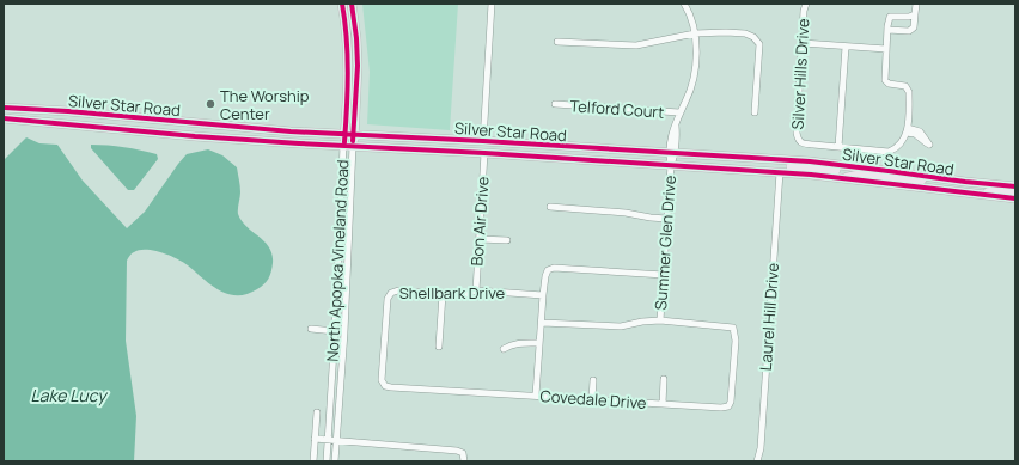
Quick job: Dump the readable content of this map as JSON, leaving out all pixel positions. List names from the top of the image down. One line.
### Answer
{"streets":{"main road":["Silver Star Road","North Apopka Vineland Road"],"street":["Silver Hills Drive","Telford Court","Bon Air Drive","Summer Glen Drive","Shellbark Drive","Laurel Hill Drive","Covedale Drive"]},"crossings":[["Silver Star Road","Bon Air Drive"],["Silver Star Road","Summer Glen Drive"],["Silver Star Road","North Apopka Vineland Road"],["Silver Star Road","Laurel Hill Drive"],["Telford Court","Summer Glen Drive"],["Bon Air Drive","Shellbark Drive"],["Summer Glen Drive","Covedale Drive"],["Shellbark Drive","Covedale Drive"]],"water":["Lake Lucy"],"places":["The Worship Center"]}
